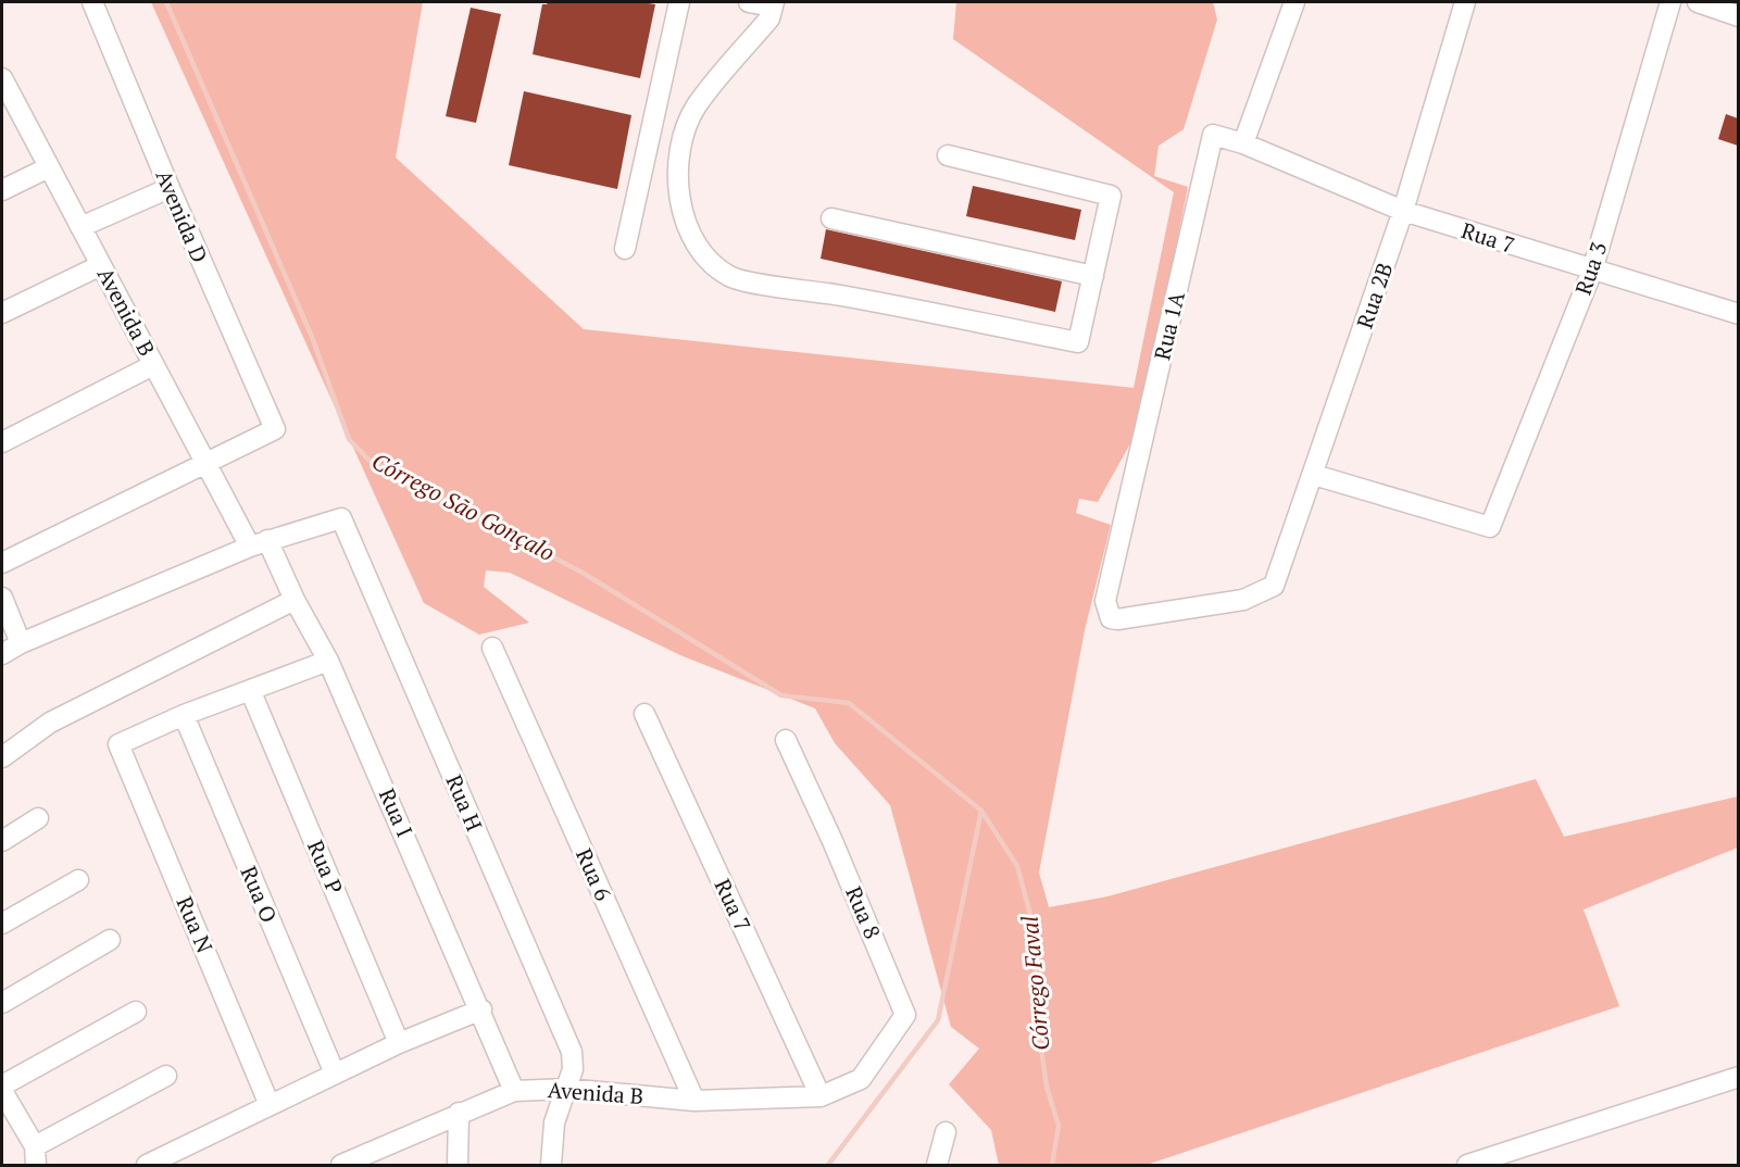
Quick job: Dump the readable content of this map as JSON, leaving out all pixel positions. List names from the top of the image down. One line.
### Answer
{"streets":{"street":["Avenida D","Rua 7","Rua 3","Rua 2B","Avenida B","Rua 1A","Rua H","Rua I","Rua P","Rua 6","Rua O","Rua 8","Rua N"]},"crossings":[["Avenida D","Avenida B"],["Rua 7","Rua 3"],["Rua 7","Rua 2B"],["Rua 7","Avenida B"],["Rua 7","Rua 1A"],["Rua 3","Rua 2B"],["Rua 2B","Rua 1A"],["Avenida B","Rua H"],["Avenida B","Rua I"],["Avenida B","Rua 6"],["Avenida B","Rua 8"],["Rua H","Rua I"],["Rua O","Rua N"]],"water":["Córrego São Gonçalo","Córrego Faval"]}
